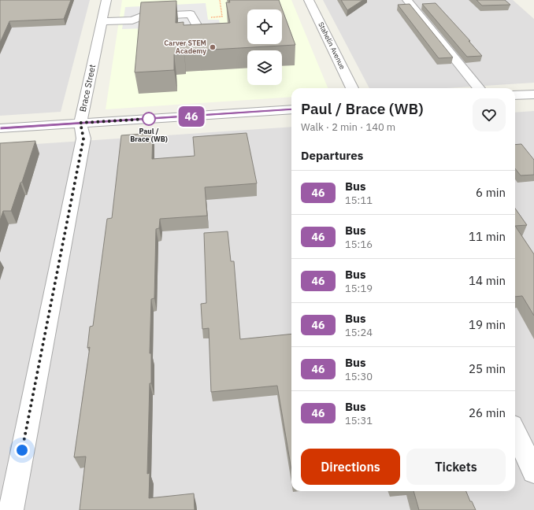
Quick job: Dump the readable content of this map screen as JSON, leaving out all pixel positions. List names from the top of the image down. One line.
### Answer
{"streets":{"street":["Stahelin Avenue","Brace Street"]},"places":["Carver STEM Academy","Paul / Brace (WB)"],"lines":["bus line 46"],"page":{"on_map":"46","heading":[["Paul / Brace (WB)","Walk · 2 min · 140 m"],"Departures"],"list":[{"mark":"46","name":"Bus","note":"15:11","value":"6 min"},{"mark":"46","name":"Bus","note":"15:16","value":"11 min"},{"mark":"46","name":"Bus","note":"15:19","value":"14 min"},{"mark":"46","name":"Bus","note":"15:24","value":"19 min"},{"mark":"46","name":"Bus","note":"15:30","value":"25 min"},{"mark":"46","name":"Bus","note":"15:31","value":"26 min"}],"buttons":["Directions","Tickets"]}}
